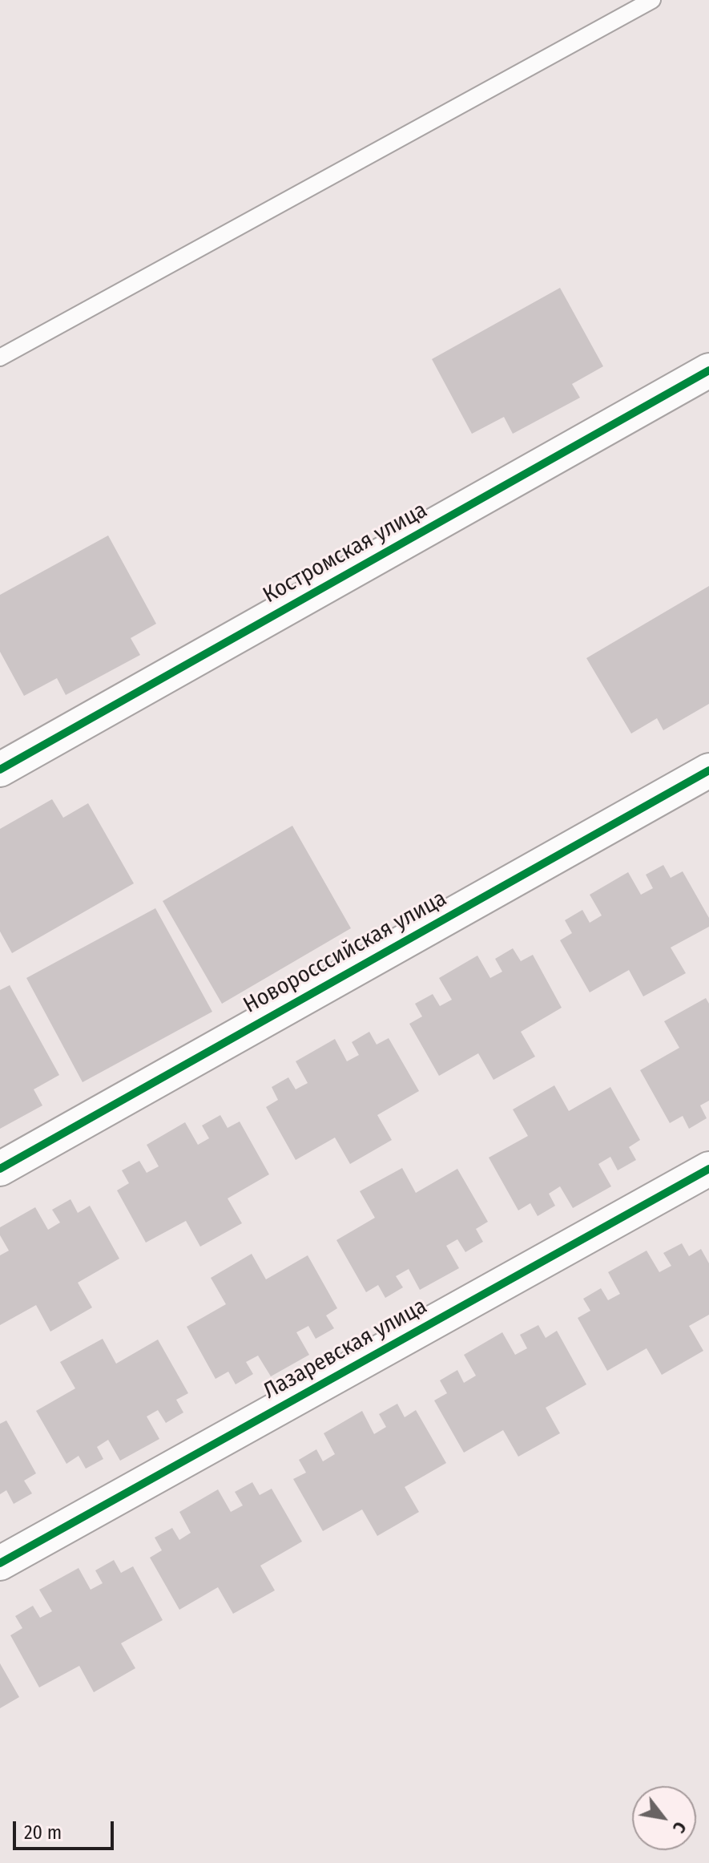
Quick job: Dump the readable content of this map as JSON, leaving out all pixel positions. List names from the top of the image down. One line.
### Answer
{"streets":{"street":["Костромская улица","Новоросссийская улица","Лазаревская улица"]},"scale_bar":"20 m","north":"bottom right"}
